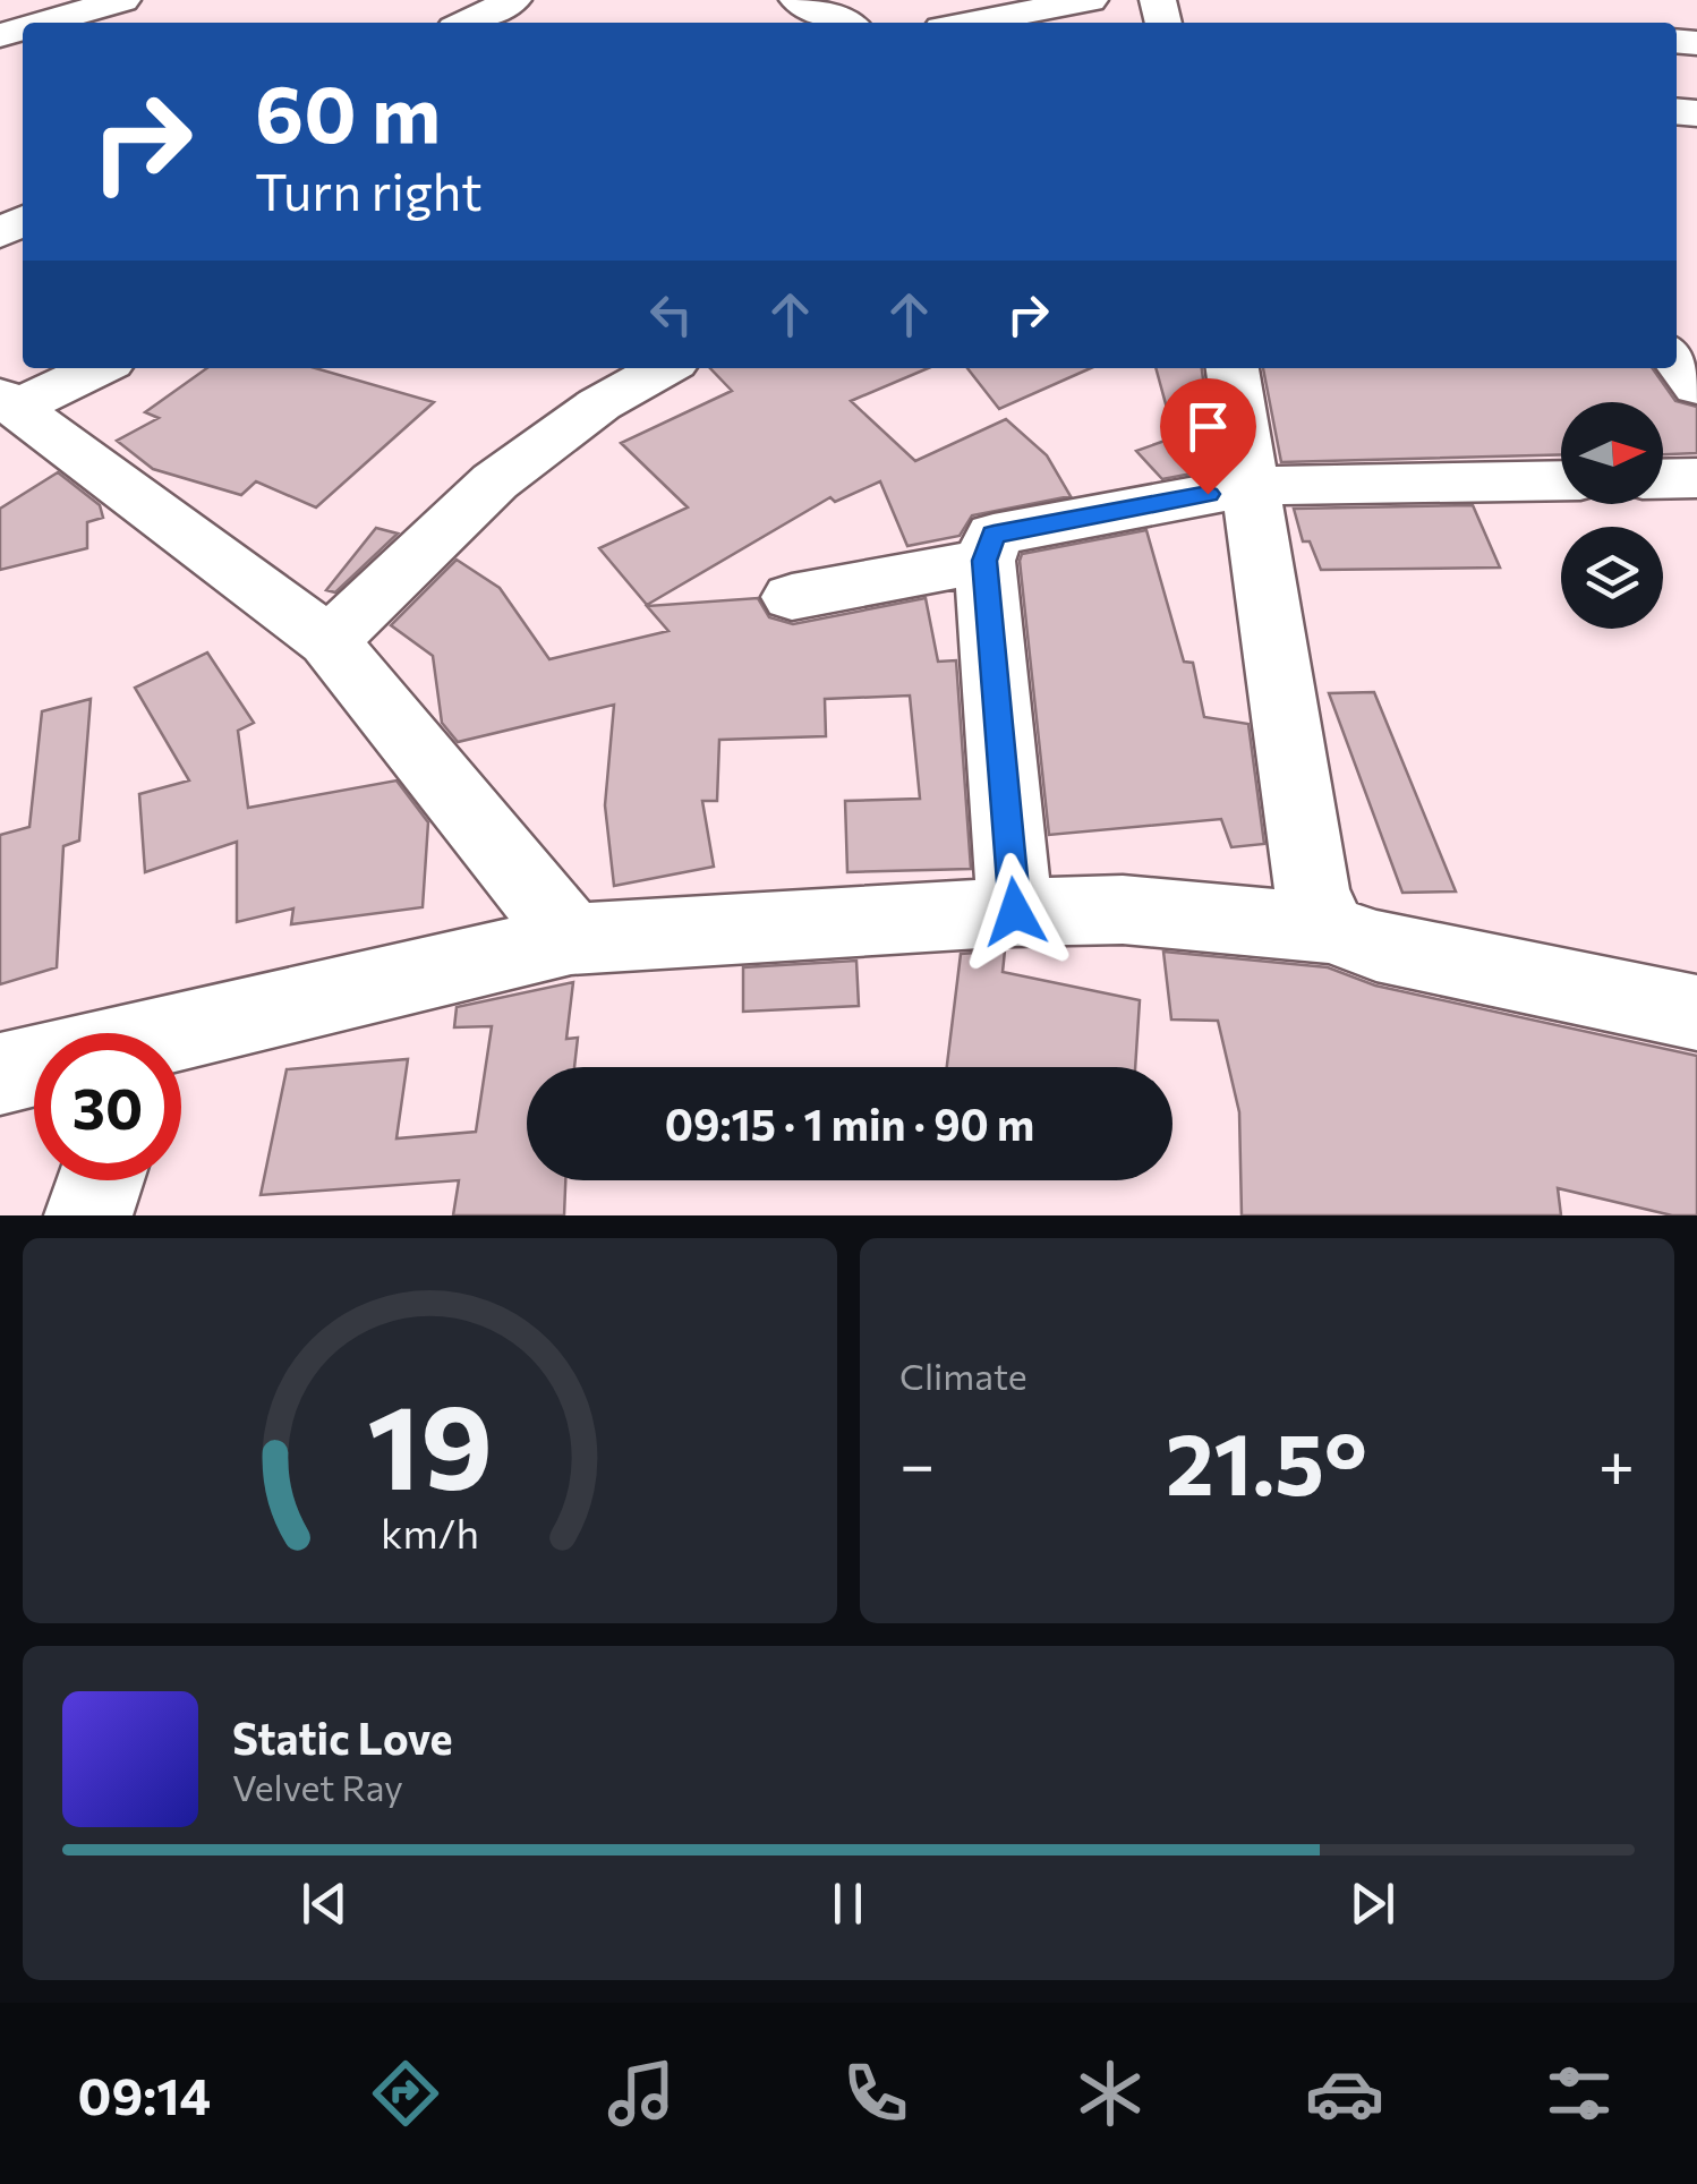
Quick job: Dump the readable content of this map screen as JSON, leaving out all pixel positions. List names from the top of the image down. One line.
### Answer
{"north":"right","page":{"turn":["60 m","Turn right"],"limit":"30","trip":"09:15 · 1 min · 90 m","tile":"Climate","heat":["−","21.5°","+"],"song":["Static Love","Velvet Ray"],"tabs":"09:14","gauge":["19","km/h"]}}
